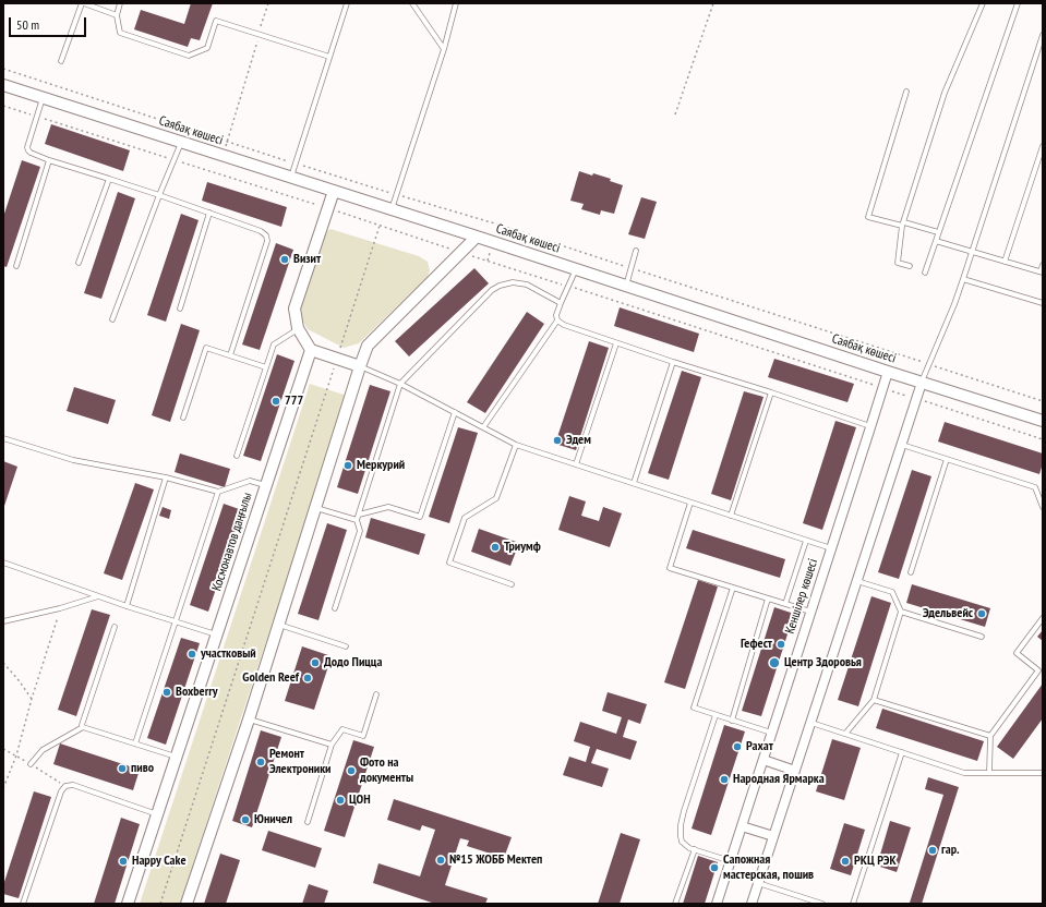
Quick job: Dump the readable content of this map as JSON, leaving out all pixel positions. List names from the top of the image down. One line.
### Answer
{"streets":{"street":["Саябақ көшесі","Космонавтов даңғылы","Кеншілер көшесі"]},"crossings":[["Саябақ көшесі","Кеншілер көшесі"]],"places":["Визит","777","Эдем","Меркурий","Триумф","Эдельвейс","Гефест","участковый","Додо Пицца","Центр Здоровья","Golden Reef","Boxberry","Рахат","Ремонт Электроники","пиво","Фото на документы","Народная Ярмарка","ЦОН","Юничел","гар.","№15 ЖОББ Мектеп","Happy Cake","РКЦ РЭК","Сапожная мастерская, пошив"],"scale_bar":"50 m"}
